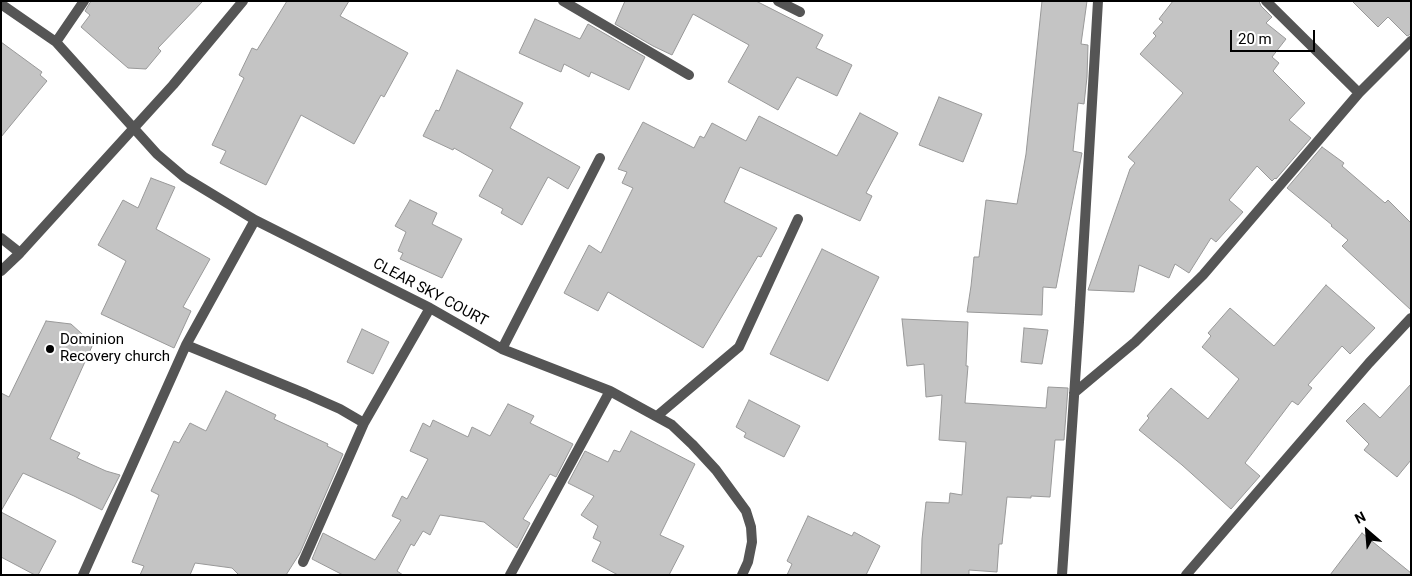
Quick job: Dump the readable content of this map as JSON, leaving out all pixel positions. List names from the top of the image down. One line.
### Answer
{"streets":{"street":["CLEAR SKY COURT"]},"places":["Dominion Recovery church"],"scale_bar":"20 m","north":"top left"}
